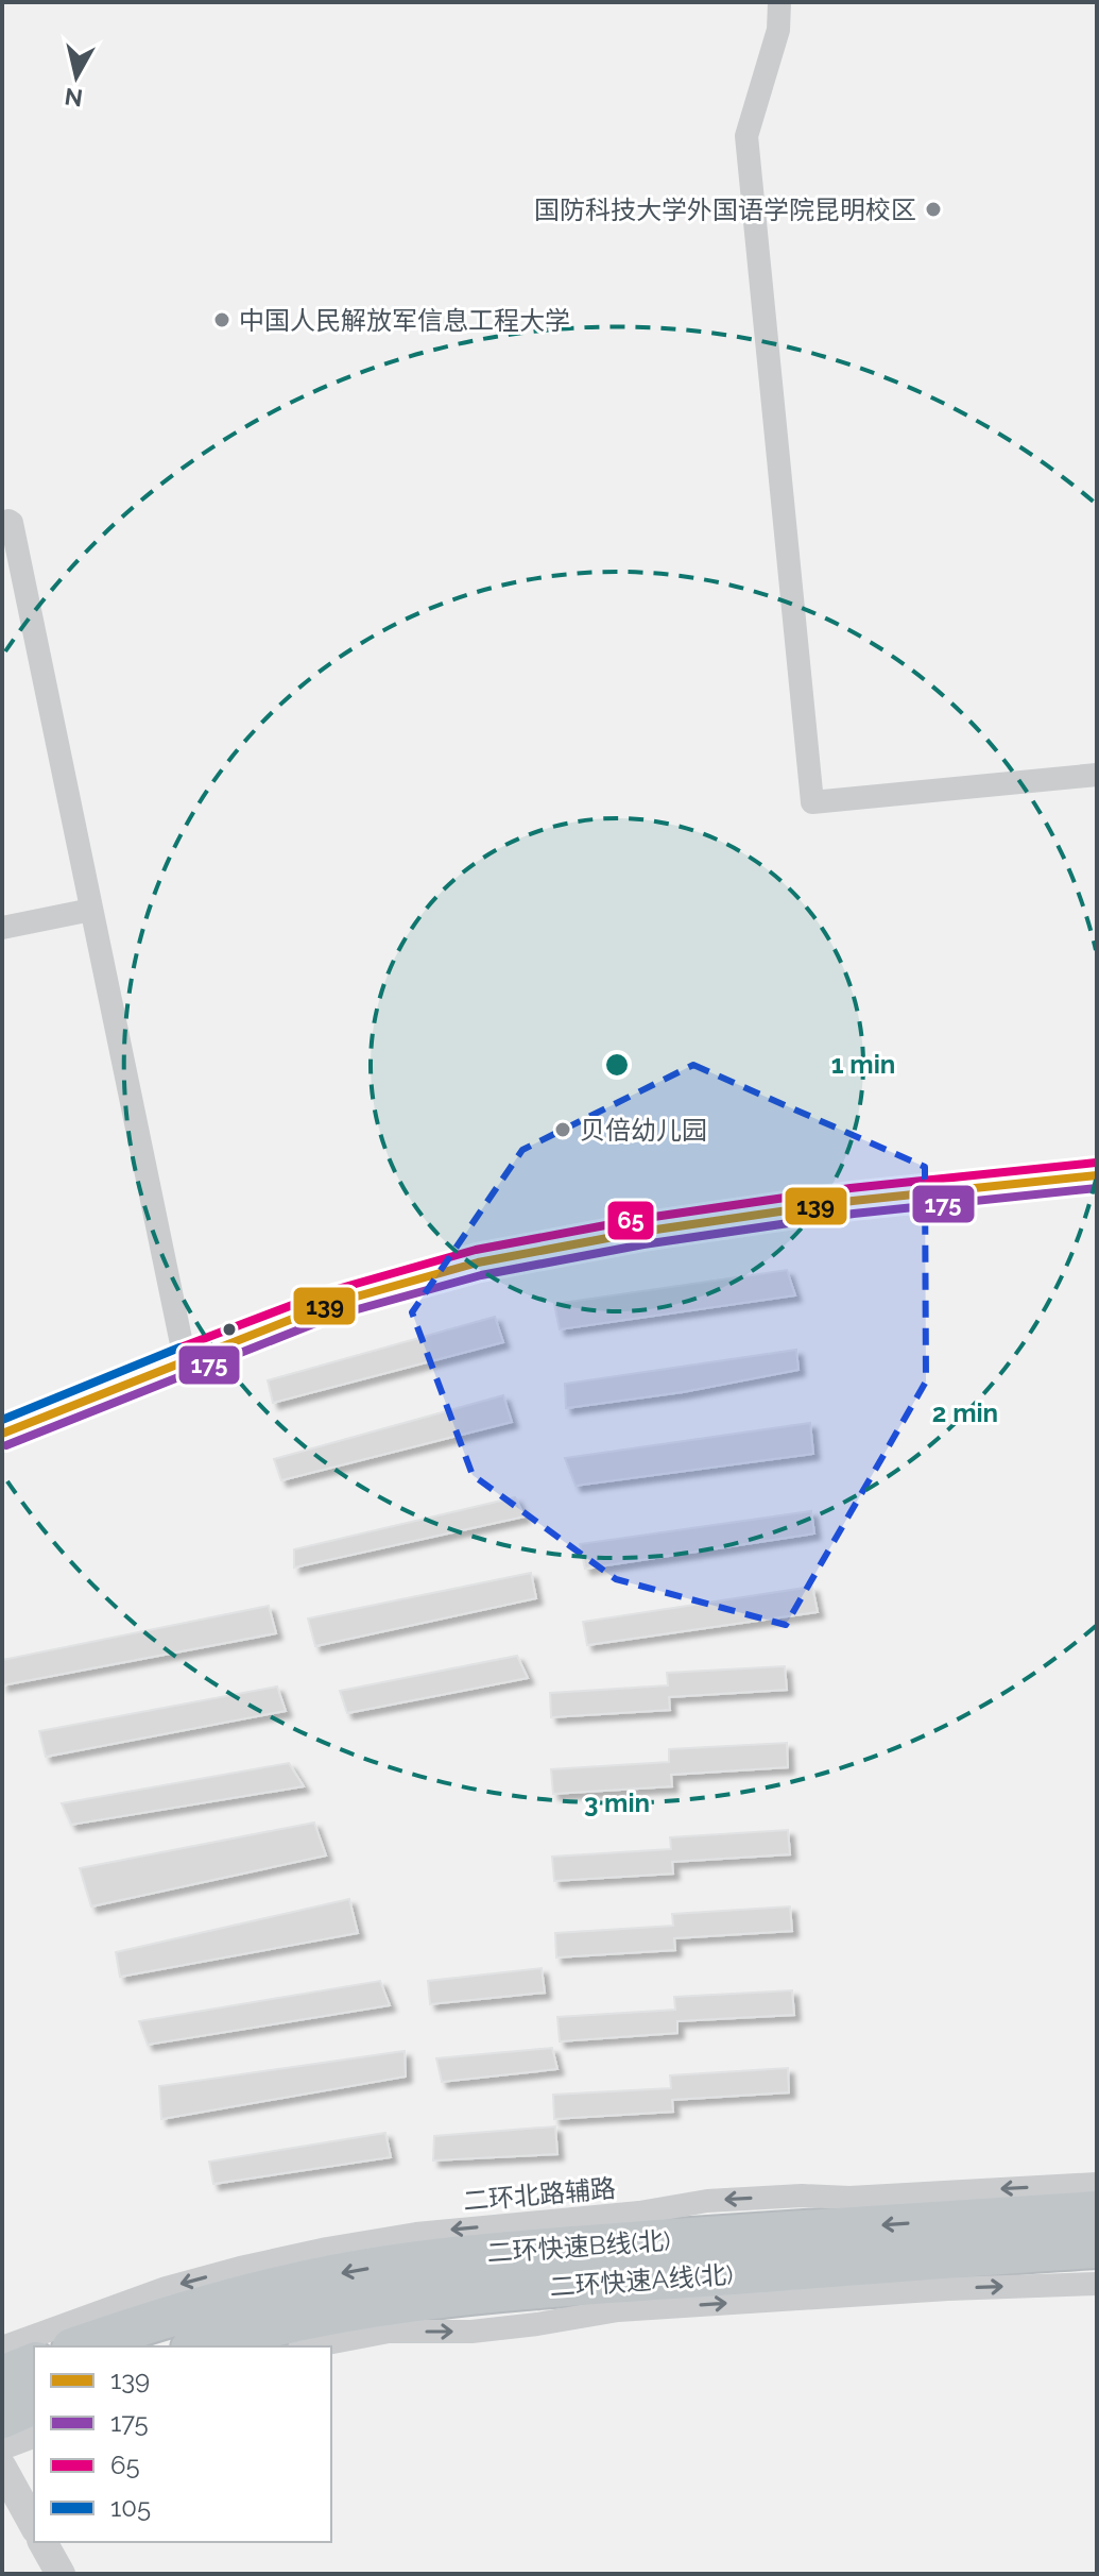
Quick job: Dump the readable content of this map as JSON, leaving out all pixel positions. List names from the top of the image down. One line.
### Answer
{"streets":{"highway":["二环快速B线(北)","二环快速A线(北)"],"street":["二环北路辅路"]},"one_way":["二环快速B线(北)"],"places":["国防科技大学外国语学院昆明校区","中国人民解放军信息工程大学","贝倍幼儿园"],"lines":["transit line 65","transit line 139","transit line 175","transit line 105"],"legend":["139","175","65","105"],"north":"bottom","rings":["1 min","2 min","3 min"]}
